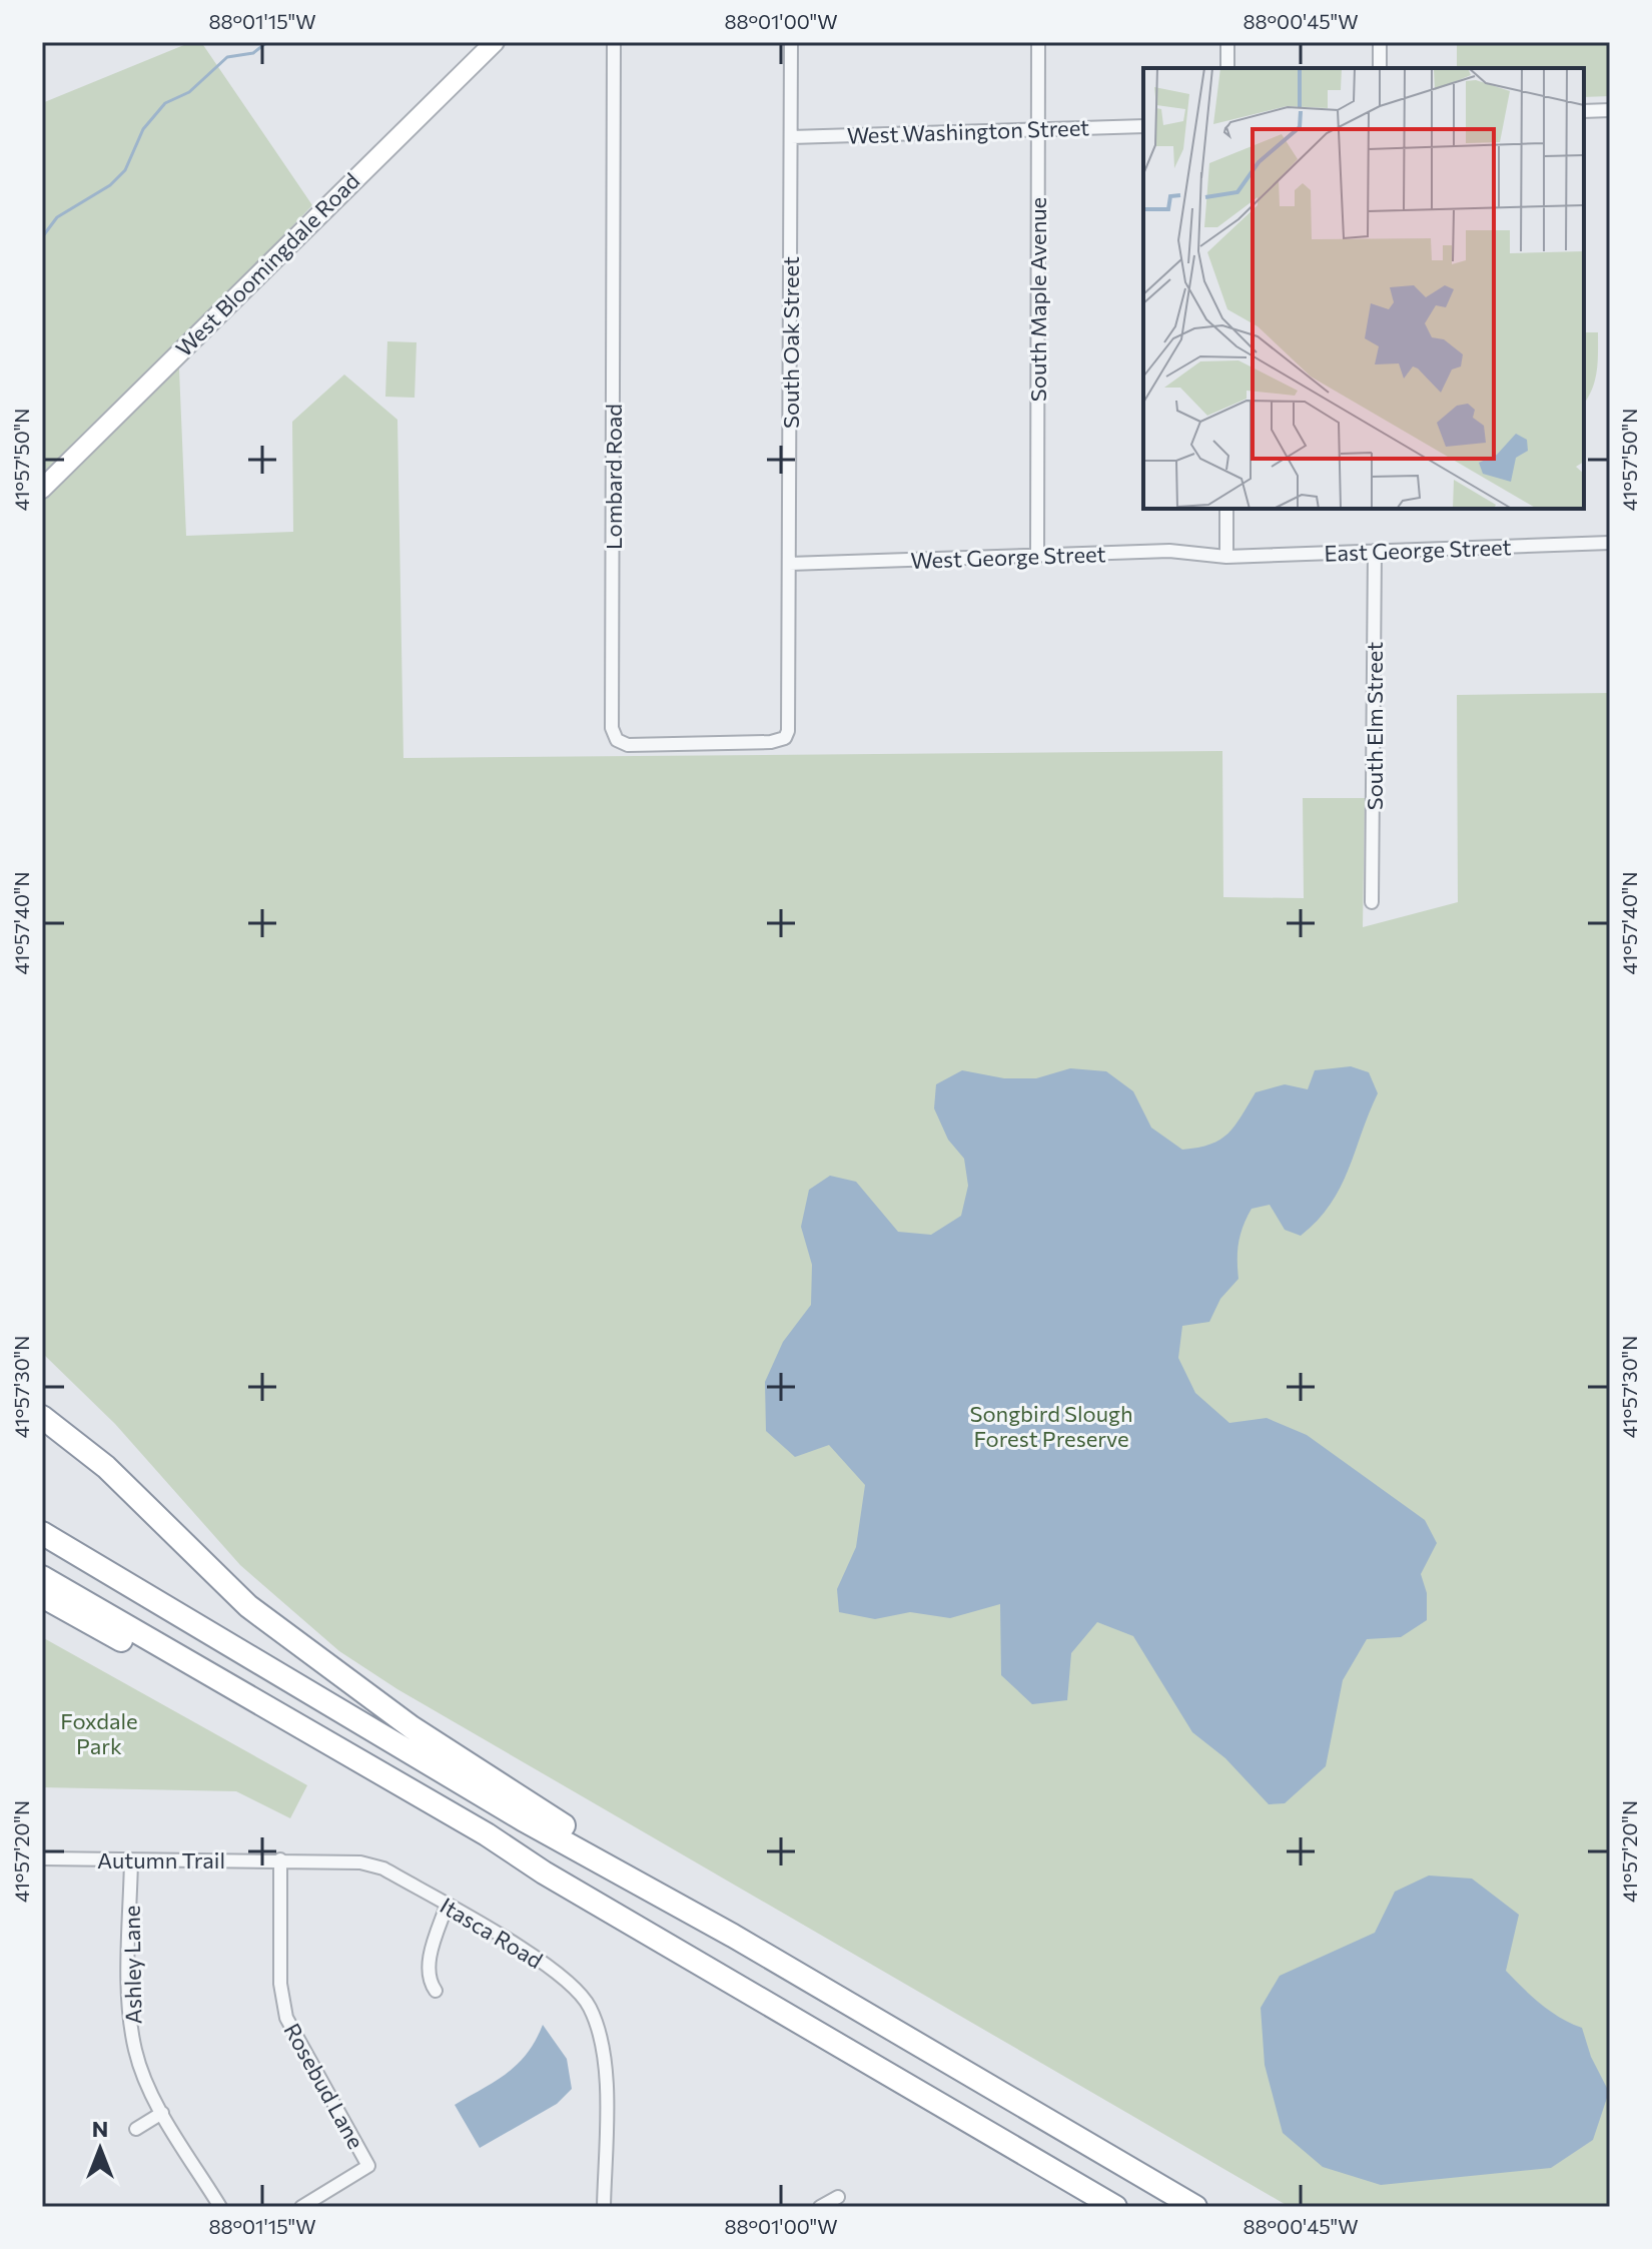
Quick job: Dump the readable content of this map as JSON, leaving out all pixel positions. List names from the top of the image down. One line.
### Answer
{"streets":{"street":["West Washington Street","West Bloomingdale Road","South Maple Avenue","South Oak Street","Lombard Road","East George Street","West George Street","South Elm Street","Autumn Trail","Itasca Road","Ashley Lane","Rosebud Lane"]},"crossings":[["West Washington Street","South Maple Avenue"],["West Washington Street","South Oak Street"],["South Maple Avenue","West George Street"],["South Oak Street","Lombard Road"],["South Oak Street","West George Street"],["East George Street","West George Street"],["East George Street","South Elm Street"],["Autumn Trail","Itasca Road"],["Autumn Trail","Ashley Lane"],["Autumn Trail","Rosebud Lane"],["Itasca Road","Rosebud Lane"]],"parks":["Songbird Slough Forest Preserve","Foxdale Park"],"north":"top","coordinates":["88°01'15\"W","88°01'00\"W","88°00'45\"W","41°57'50\"N","41°57'40\"N","41°57'30\"N","41°57'20\"N"]}
